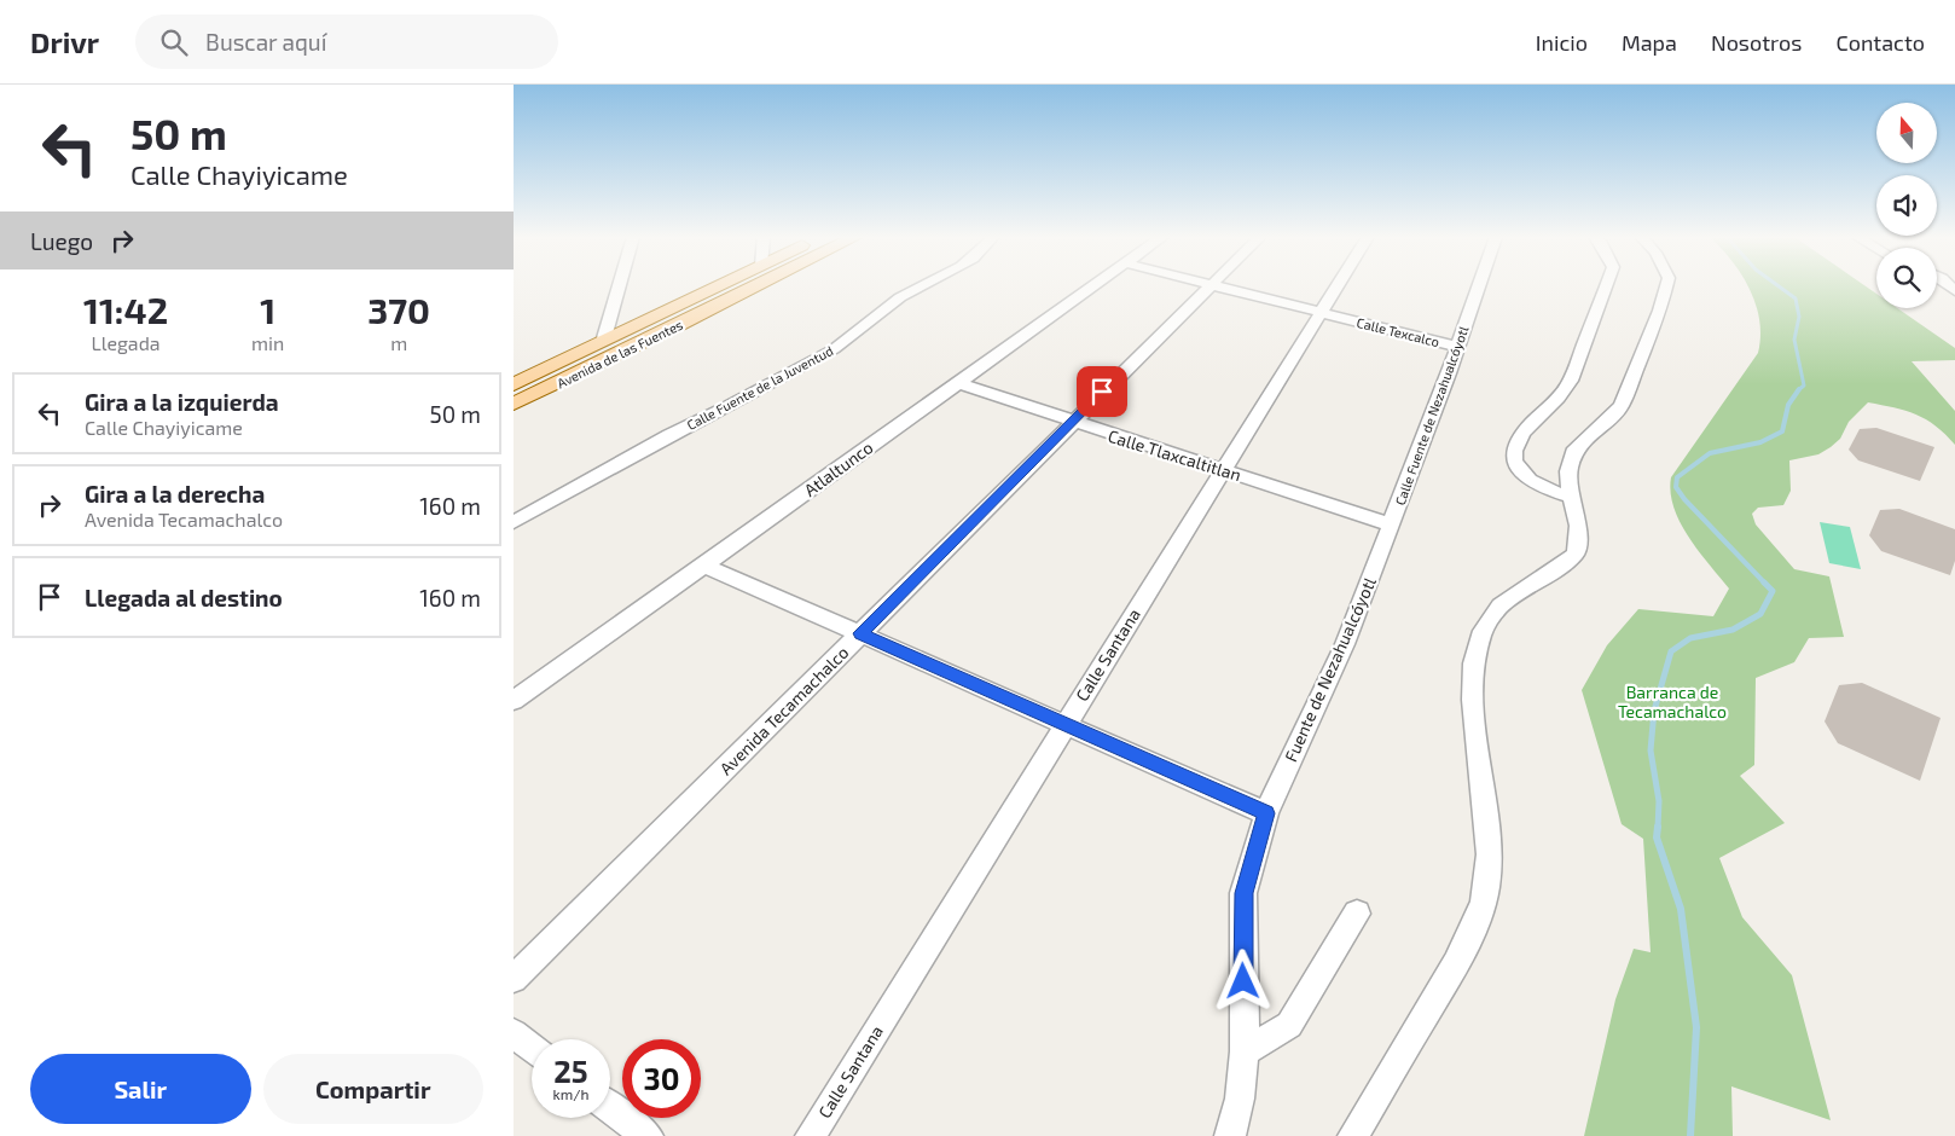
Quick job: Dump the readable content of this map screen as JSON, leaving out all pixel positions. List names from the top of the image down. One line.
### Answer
{"streets":{"main road":["Avenida de las Fuentes"],"street":["Calle Texcalco","Calle Fuente de la Juventud","Calle Fuente de Nezahualcóyotl","Calle Tlaxcaltitlan","Atlaltunco","Calle Santana","Fuente de Nezahualcóyotl","Avenida Tecamachalco"]},"crossings":[["Calle Texcalco","Calle Fuente de Nezahualcóyotl"],["Calle Texcalco","Calle Santana"],["Calle Fuente de Nezahualcóyotl","Calle Tlaxcaltitlan"],["Calle Fuente de Nezahualcóyotl","Fuente de Nezahualcóyotl"],["Calle Tlaxcaltitlan","Atlaltunco"],["Calle Tlaxcaltitlan","Calle Santana"],["Calle Tlaxcaltitlan","Fuente de Nezahualcóyotl"],["Calle Tlaxcaltitlan","Avenida Tecamachalco"]],"parks":["Barranca de Tecamachalco"],"north":"top","page":{"header":"Drivr","search":"Buscar aquí","nav":["Inicio","Mapa","Nosotros","Contacto"],"turn":["50 m","Calle Chayiyicame"],"then":"Luego","eta":["11:42","Llegada","1","min","370","m"],"list":[{"name":"Gira a la izquierda","note":"Calle Chayiyicame","value":"50 m"},{"name":"Gira a la derecha","note":"Avenida Tecamachalco","value":"160 m"},{"name":"Llegada al destino","value":"160 m"}],"speed":"25 km/h","limit":"30","buttons":["Salir","Compartir"]}}
